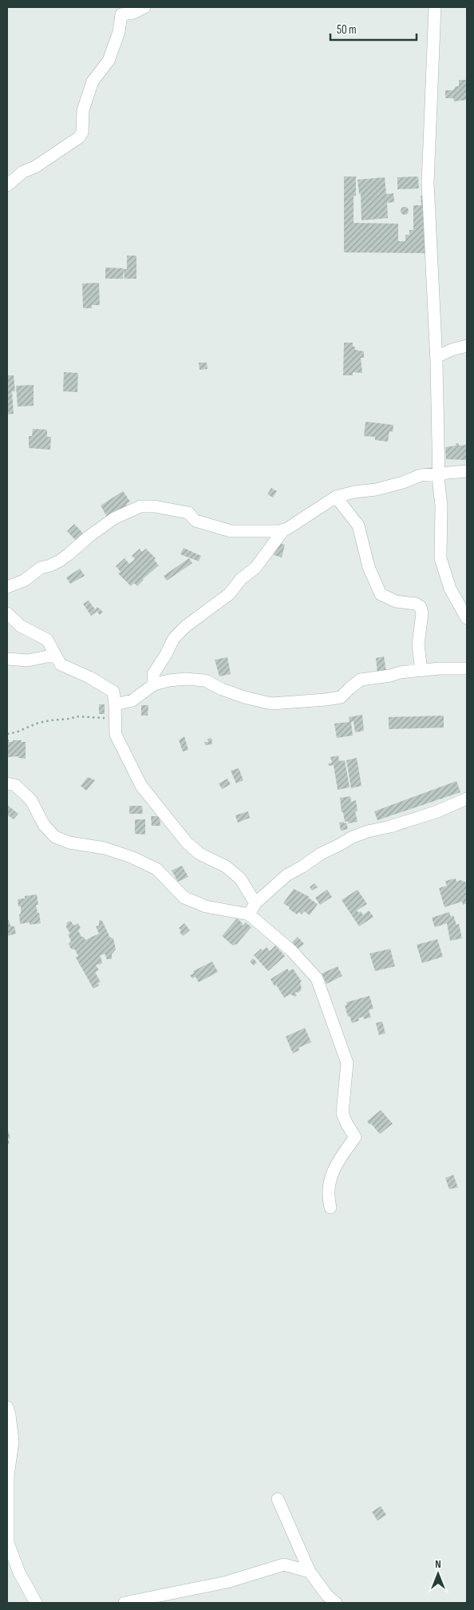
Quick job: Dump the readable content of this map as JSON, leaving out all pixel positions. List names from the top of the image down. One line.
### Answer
{"scale_bar":"50 m","north":"top"}
